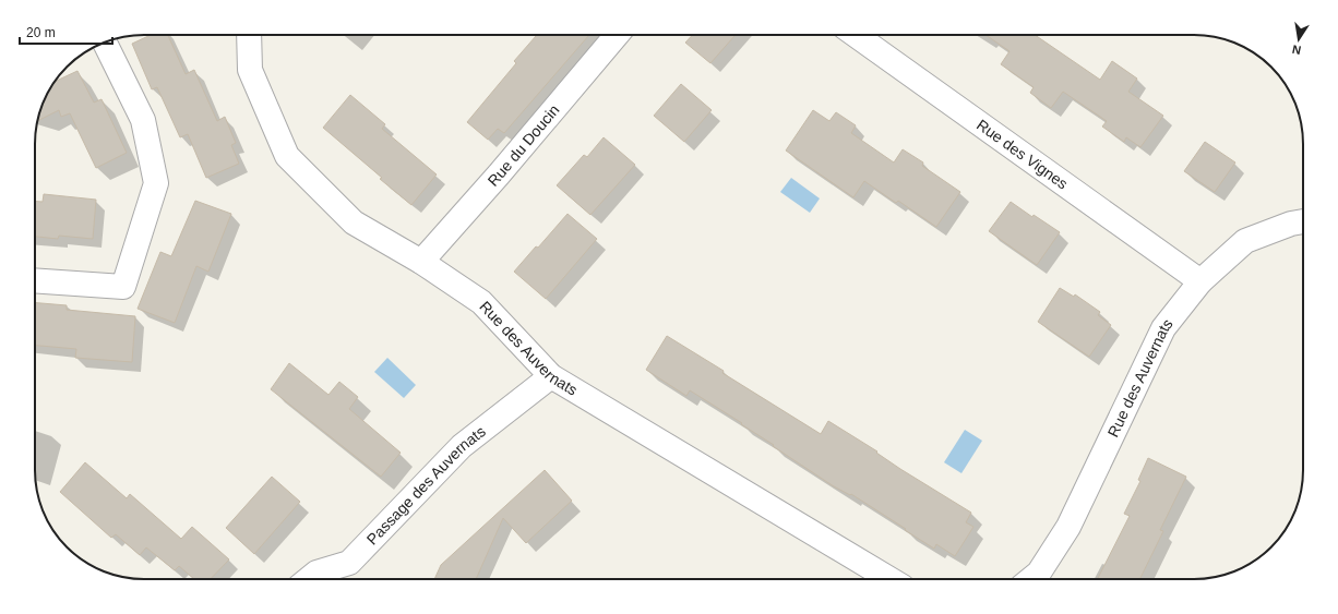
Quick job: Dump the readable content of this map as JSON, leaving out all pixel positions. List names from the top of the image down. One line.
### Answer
{"streets":{"street":["Rue du Doucin","Rue des Vignes","Rue des Auvernats","Passage des Auvernats"]},"crossings":[["Rue du Doucin","Rue des Auvernats"],["Rue des Vignes","Rue des Auvernats"],["Rue des Auvernats","Passage des Auvernats"]],"scale_bar":"20 m","north":"bottom"}
